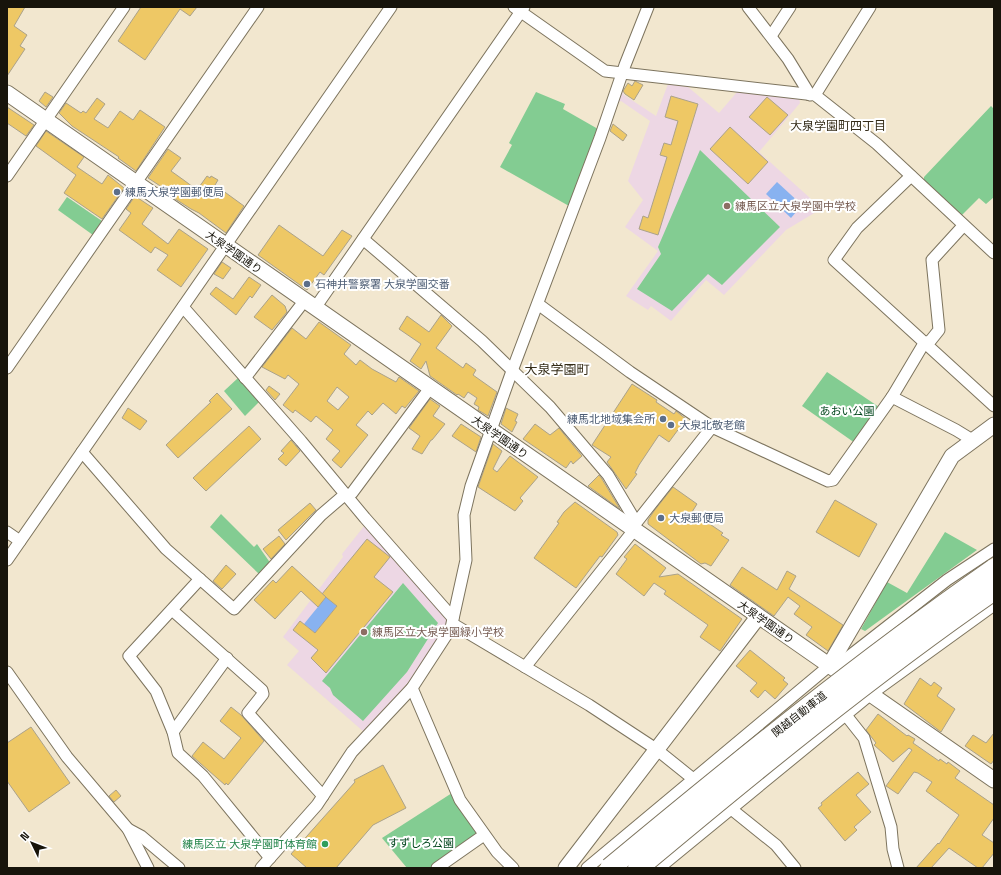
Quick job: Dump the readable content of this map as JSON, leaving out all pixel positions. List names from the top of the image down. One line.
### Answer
{"streets":{"highway":["関越自動車道"],"street":["大泉学園通り"]},"districts":["大泉学園町四丁目","大泉学園町"],"parks":["あおい公園","すずしろ公園"],"places":["練馬大泉学園郵便局","練馬区立大泉学園中学校","石神井警察署 大泉学園交番","練馬北地域集会所","大泉北敬老館","大泉郵便局","練馬区立大泉学園緑小学校","練馬区立 大泉学園町体育館"],"north":"top left"}
